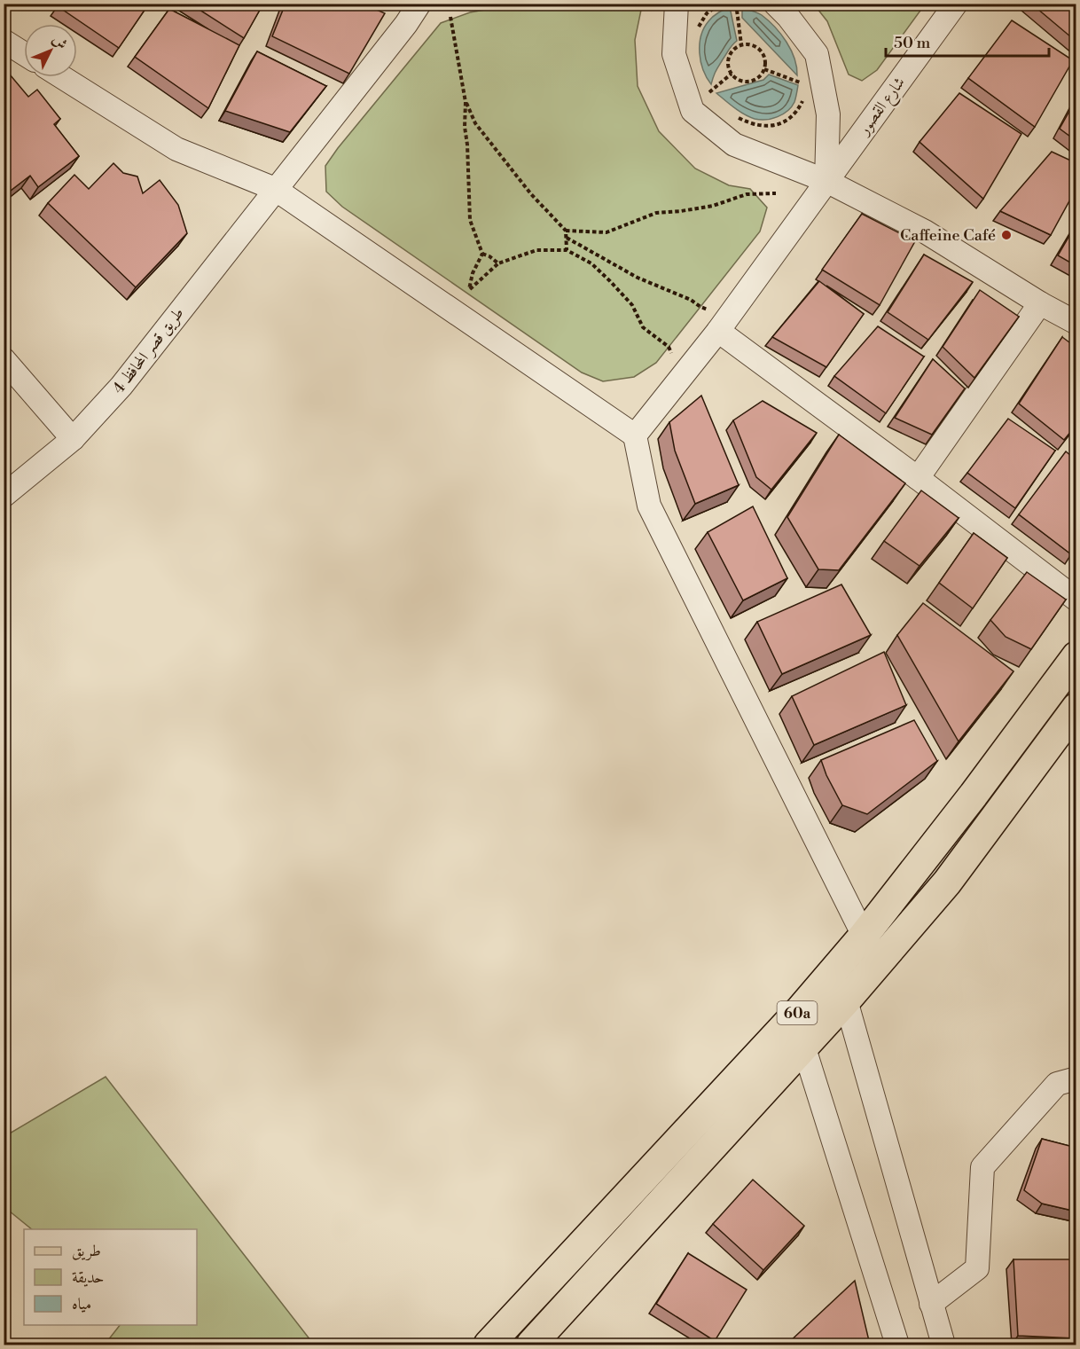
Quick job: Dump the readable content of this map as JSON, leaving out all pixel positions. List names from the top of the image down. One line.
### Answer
{"streets":{"main road":["60a"],"street":["شارع القصور","طريق قصر المحافظ 4"]},"places":["Caffeine Café"],"legend":["طريق","حديقة","مياه"],"scale_bar":"50 m","north":"top right"}
